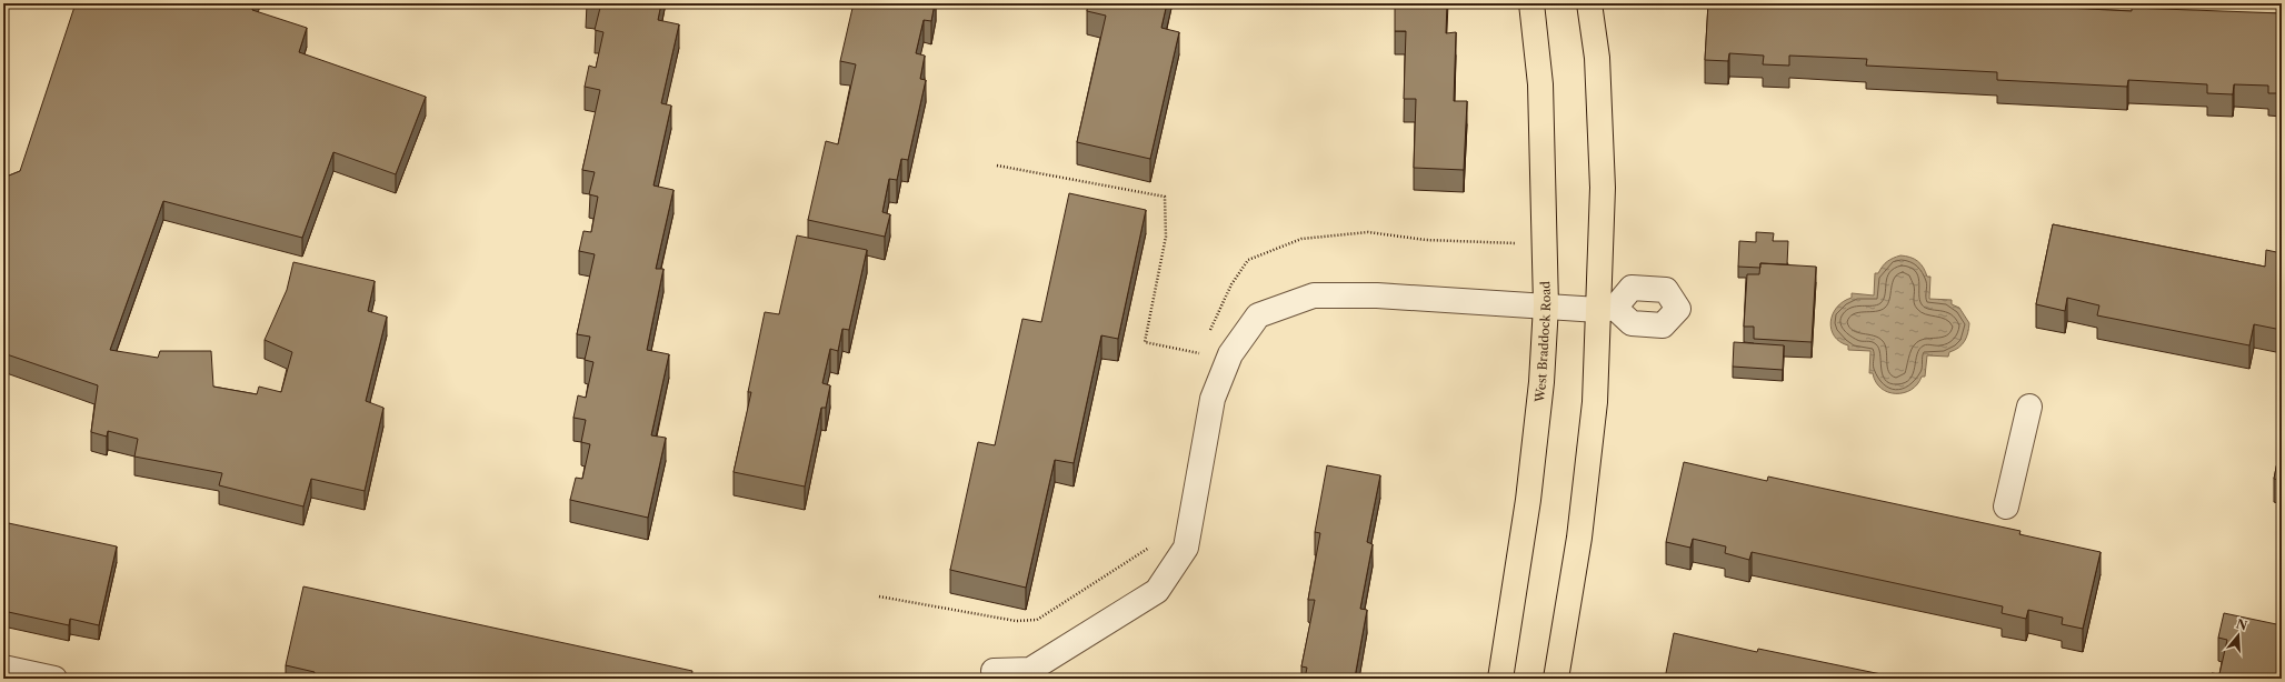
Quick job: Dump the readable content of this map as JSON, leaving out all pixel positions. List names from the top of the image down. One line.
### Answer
{"streets":{"main road":["West Braddock Road"]},"north":"top"}
